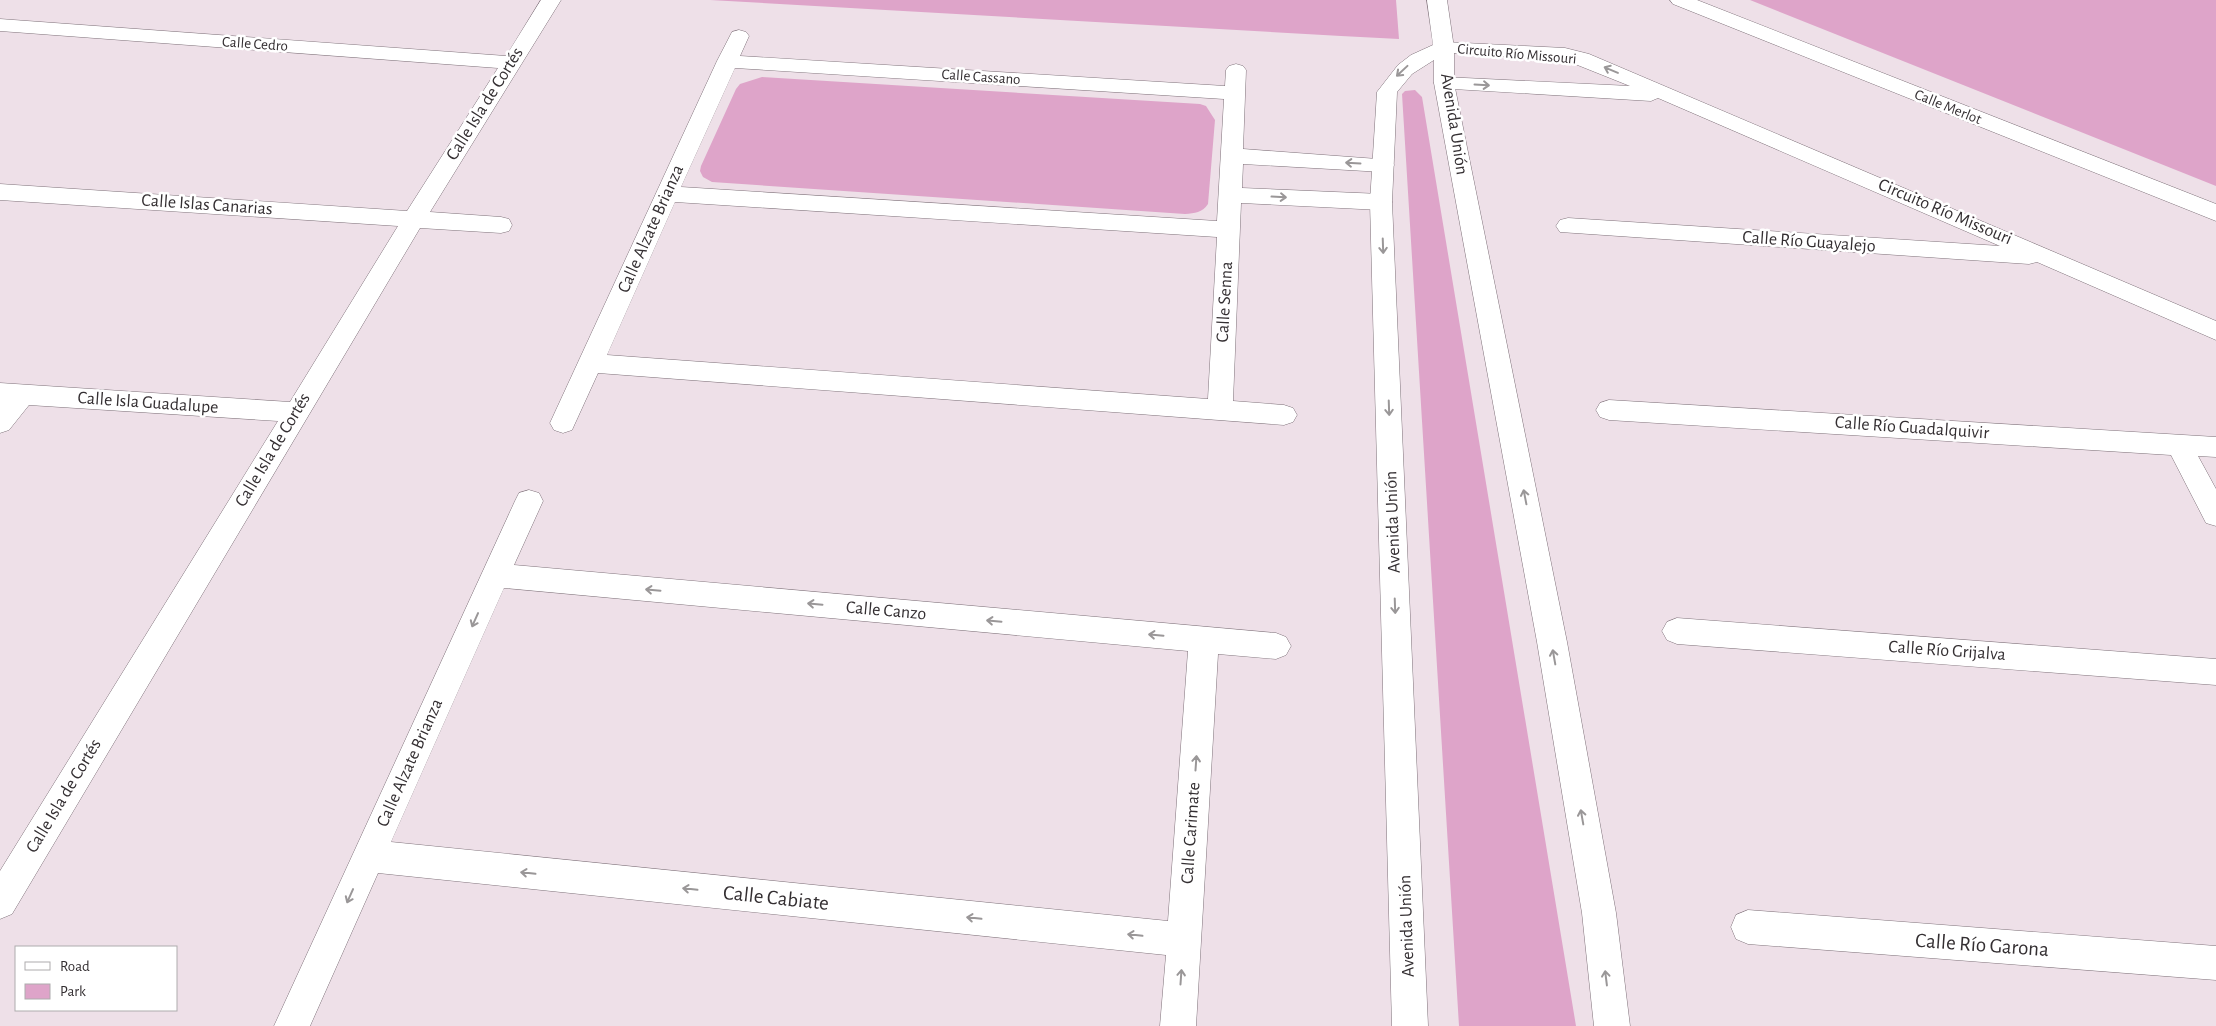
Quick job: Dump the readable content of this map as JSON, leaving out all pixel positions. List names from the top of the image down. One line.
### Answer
{"streets":{"street":["Calle Cedro","Circuito Río Missouri","Calle Cassano","Calle Isla de Cortés","Calle Merlot","Avenida Unión","Calle Islas Canarias","Calle Alzate Brianza","Calle Río Guayalejo","Calle Senna","Calle Isla Guadalupe","Calle Río Guadalquivir","Calle Canzo","Calle Río Grijalva","Calle Carimate","Calle Cabiate","Calle Río Garona"]},"crossings":[["Calle Cedro","Calle Isla de Cortés"],["Circuito Río Missouri","Avenida Unión"],["Circuito Río Missouri","Calle Río Guayalejo"],["Calle Cassano","Calle Alzate Brianza"],["Calle Cassano","Calle Senna"],["Calle Isla de Cortés","Calle Islas Canarias"],["Calle Isla de Cortés","Calle Isla Guadalupe"],["Calle Alzate Brianza","Calle Canzo"],["Calle Alzate Brianza","Calle Cabiate"],["Calle Canzo","Calle Carimate"],["Calle Carimate","Calle Cabiate"]],"one_way":["Calle Alzate Brianza","Calle Carimate","Calle Cabiate"],"legend":["Road","Park"]}
